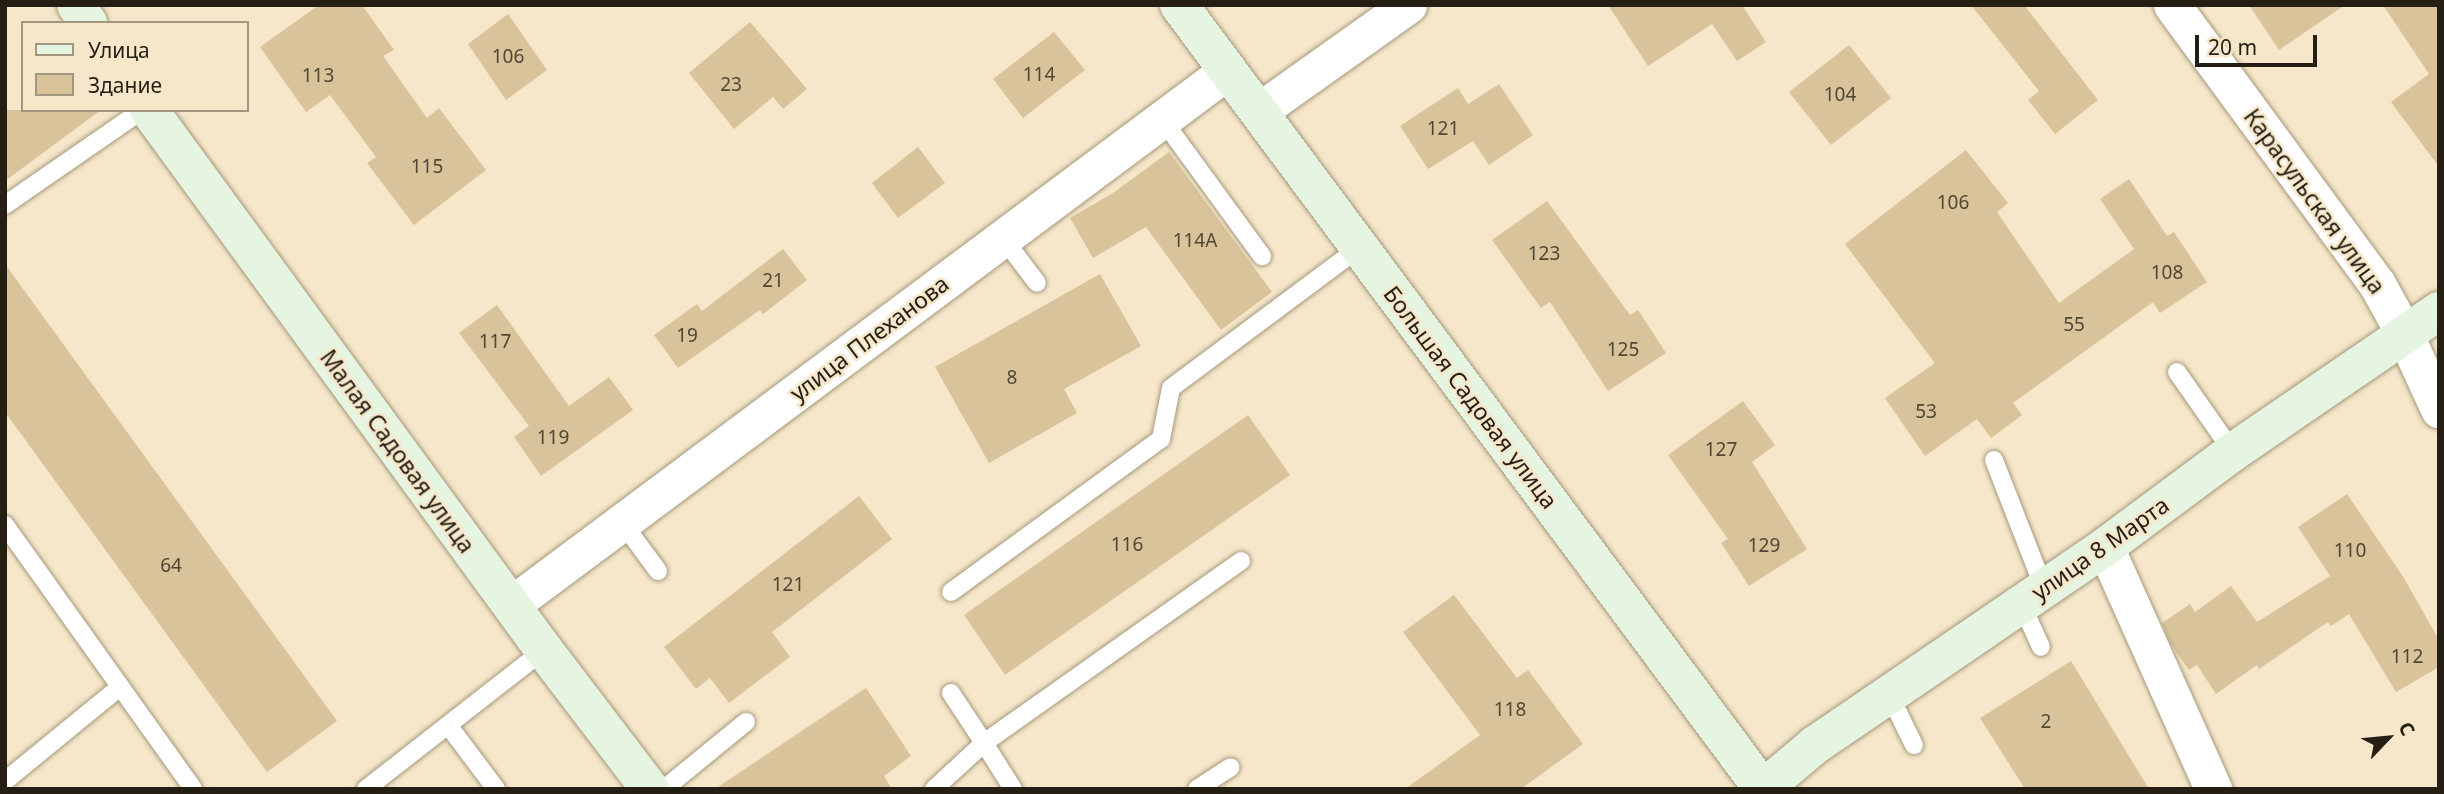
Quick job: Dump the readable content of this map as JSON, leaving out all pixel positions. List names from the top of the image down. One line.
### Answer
{"streets":{"street":["Карасульская улица","улица Плеханова","Большая Садовая улица","Малая Садовая улица","улица 8 Марта"]},"crossings":[["Карасульская улица","улица 8 Марта"],["улица Плеханова","Большая Садовая улица"],["улица Плеханова","Малая Садовая улица"],["Большая Садовая улица","улица 8 Марта"]],"house_numbers":["106","114","113","23","104","121","115","106","114А","123","108","21","55","19","117","125","8","53","119","127","116","129","110","64","121","112","118","2"],"legend":["Улица","Здание"],"scale_bar":"20 m","north":"top right"}
